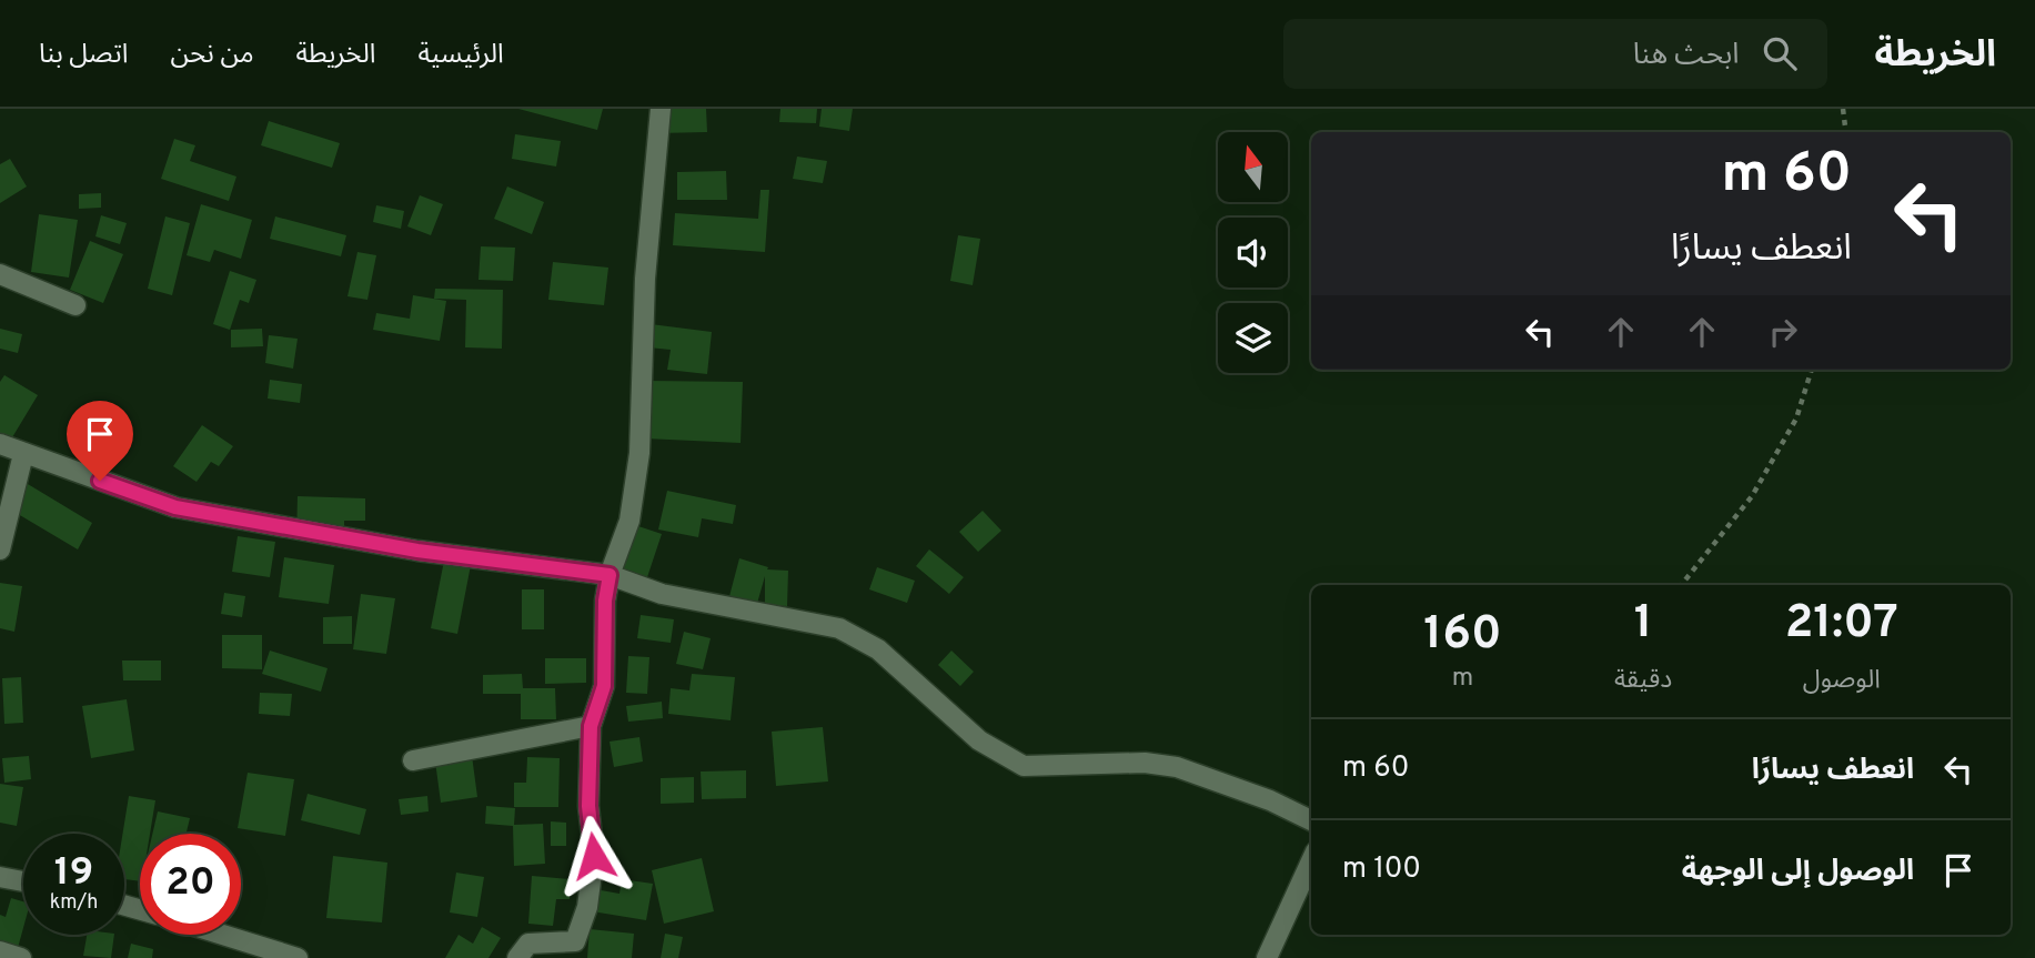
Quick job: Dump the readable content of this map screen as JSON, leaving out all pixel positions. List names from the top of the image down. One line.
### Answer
{"north":"top","page":{"header":"الخريطة","search":"ابحث هنا","nav":["الرئيسية","الخريطة","من نحن","اتصل بنا"],"turn":["60 m","انعطف يسارًا"],"eta":["21:07","الوصول","1","دقيقة","160","m"],"list":[{"name":"انعطف يسارًا","value":"60 m"},{"name":"الوصول إلى الوجهة","value":"100 m"}],"speed":"19 km/h","limit":"20"}}
